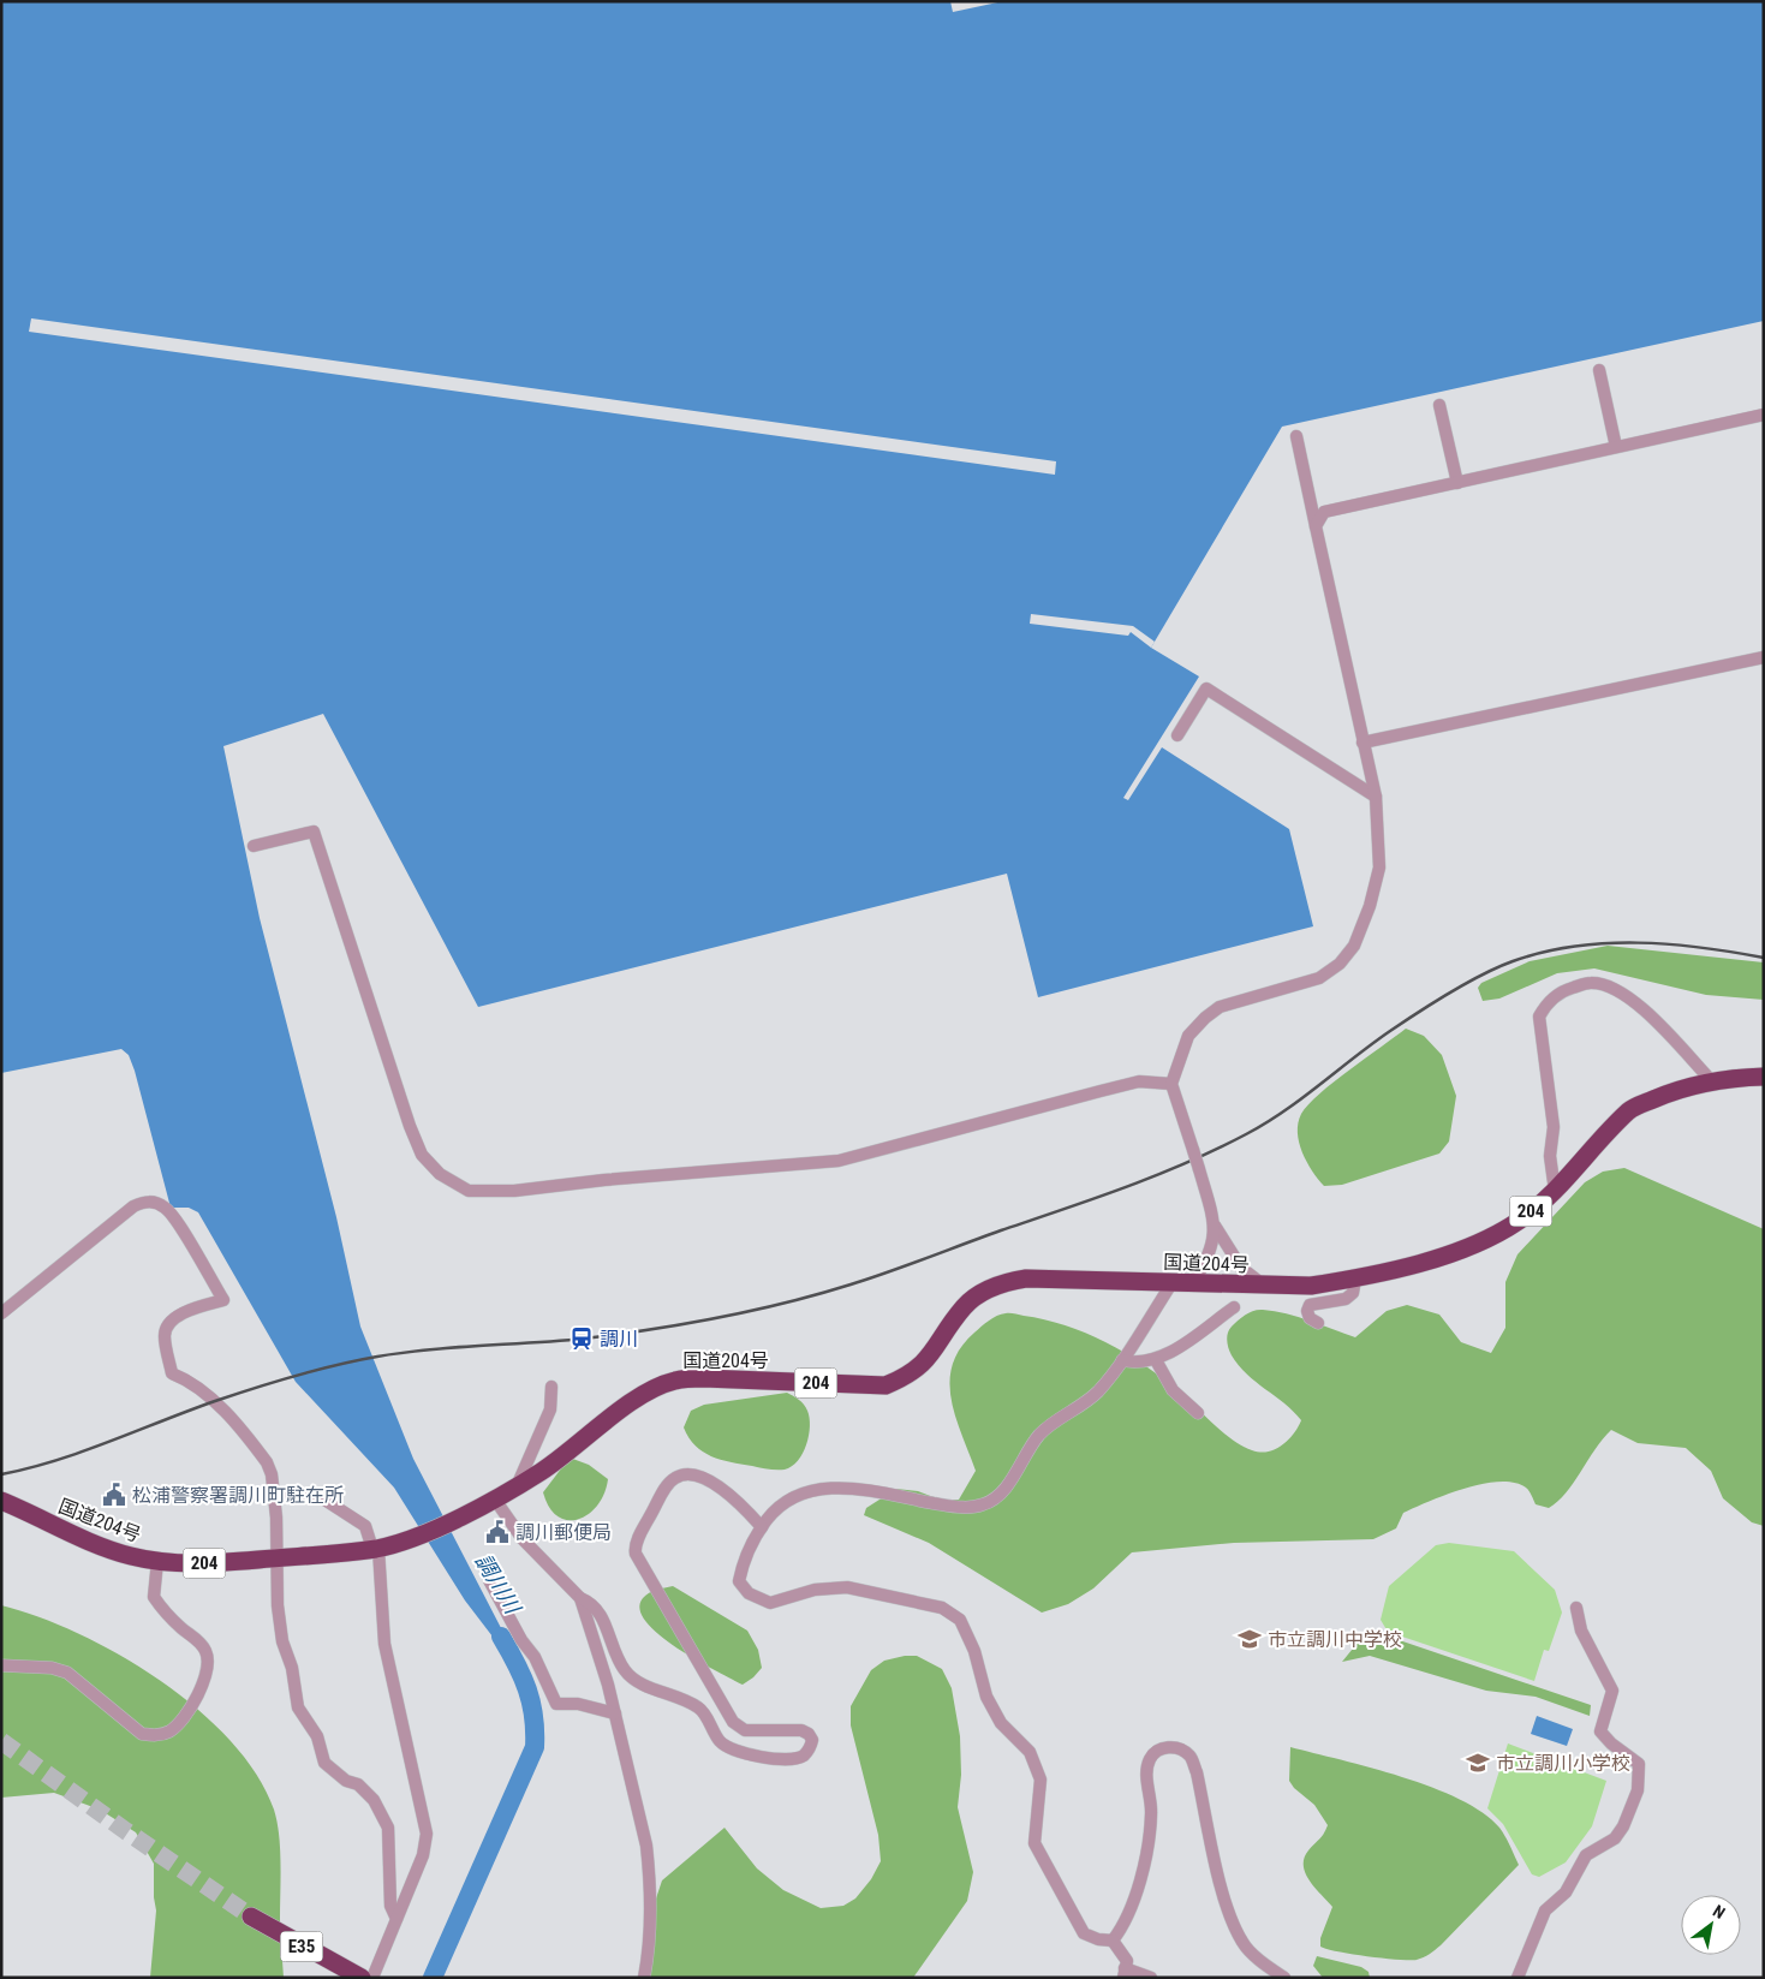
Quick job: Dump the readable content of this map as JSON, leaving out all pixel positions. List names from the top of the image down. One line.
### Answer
{"streets":{"highway":["204","国道204号","E35"]},"water":["調川川"],"places":{"station":["調川"],"public building":["松浦警察署調川町駐在所","調川郵便局"],"school or university":["市立調川中学校","市立調川小学校"]},"north":"top right"}
